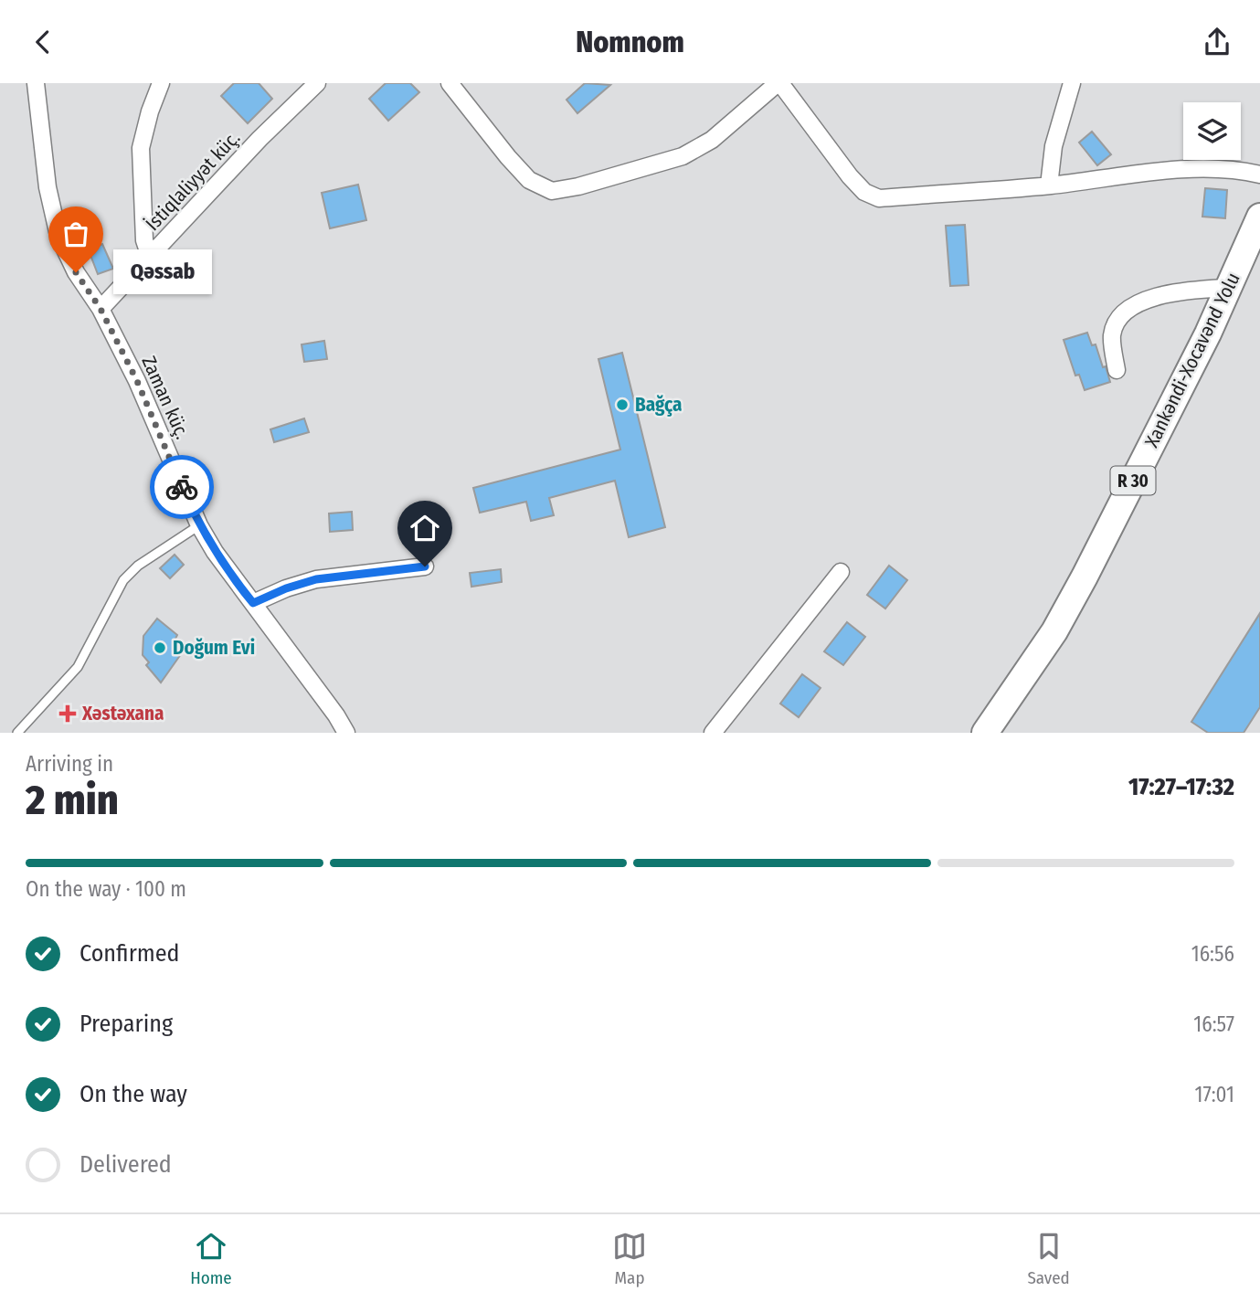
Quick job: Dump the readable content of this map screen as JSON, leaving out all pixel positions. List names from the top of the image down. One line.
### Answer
{"streets":{"main road":["Xankəndi-Xocavənd Yolu","R 30"],"street":["İstiqlaliyyət küç.","Zaman küç."]},"crossings":[["İstiqlaliyyət küç.","Zaman küç."]],"places":{"other":["Qəssab","Bağça","Doğum Evi"],"health":["Xəstəxana"]},"page":{"header":"Nomnom","bubble":"Qəssab","heading":["2 min","Arriving in","17:27–17:32"],"bar":"On the way · 100 m","list":[["Confirmed","16:56"],["Preparing","16:57"],["On the way","17:01"],"Delivered"],"tabs":["Home","Map","Saved"]}}
